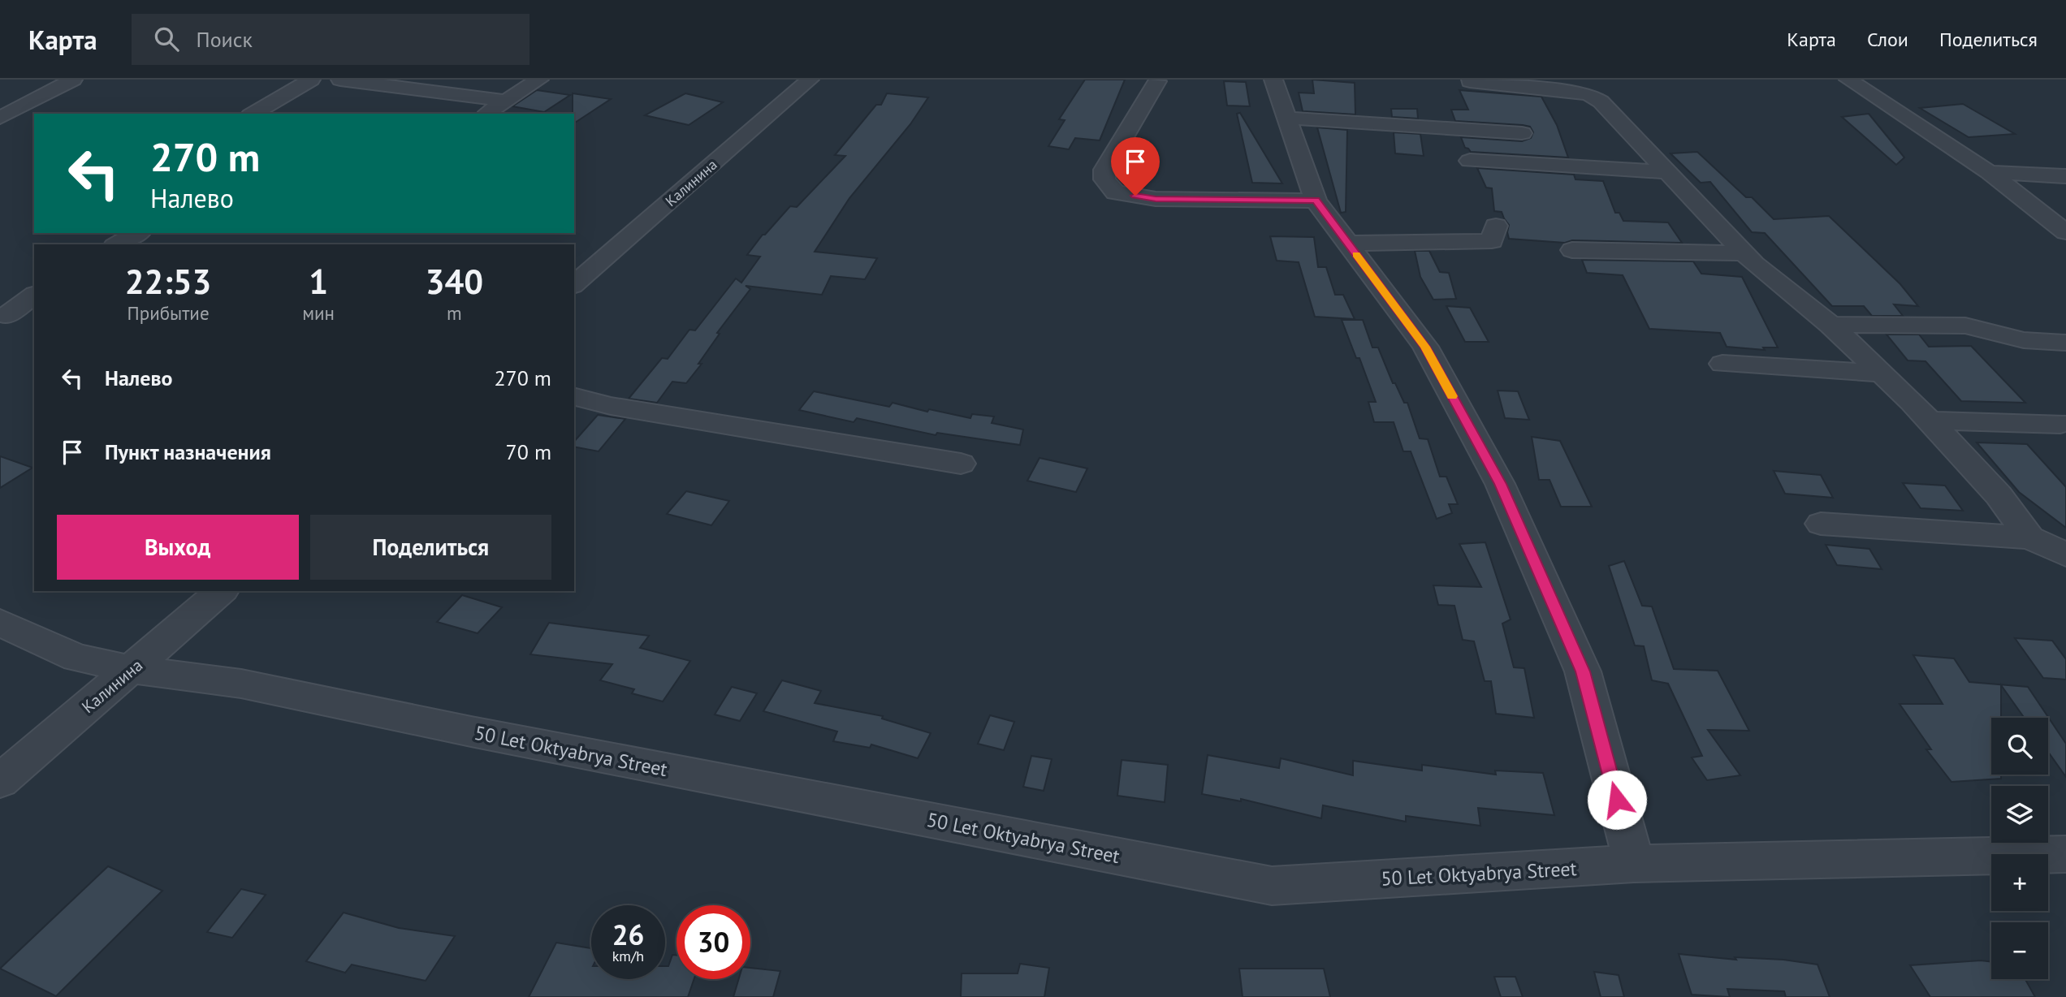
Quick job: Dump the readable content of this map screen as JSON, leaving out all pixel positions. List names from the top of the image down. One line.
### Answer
{"streets":{"street":["Калинина","50 Let Oktyabrya Street"]},"crossings":[["Калинина","50 Let Oktyabrya Street"]],"page":{"header":"Карта","search":"Поиск","nav":["Карта","Слои","Поделиться"],"turn":["270 m","Налево"],"eta":["22:53","Прибытие","1","мин","340","m"],"list":[{"name":"Налево","value":"270 m"},{"name":"Пункт назначения","value":"70 m"}],"buttons":["Выход","Поделиться"],"map_buttons":["+","−"],"speed":"26 km/h","limit":"30"}}
